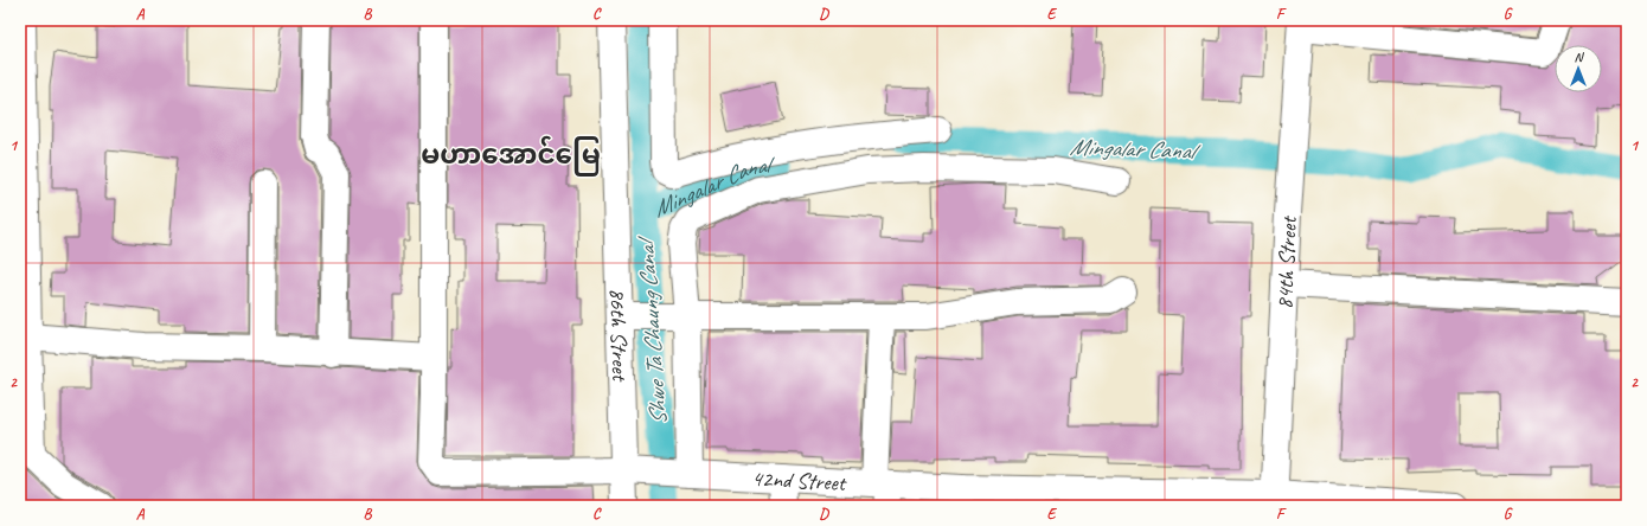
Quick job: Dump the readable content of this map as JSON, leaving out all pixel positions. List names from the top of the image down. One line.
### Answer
{"streets":{"street":["84th Street","86th Street","42nd Street"]},"crossings":[["84th Street","42nd Street"],["86th Street","42nd Street"]],"districts":["မဟာအောင်မြေ"],"water":["Mingalar Canal","Shwe Ta Chaung Canal"],"north":"top","grid":{"columns":["A","B","C","D","E","F","G"],"rows":["1","2"]}}
